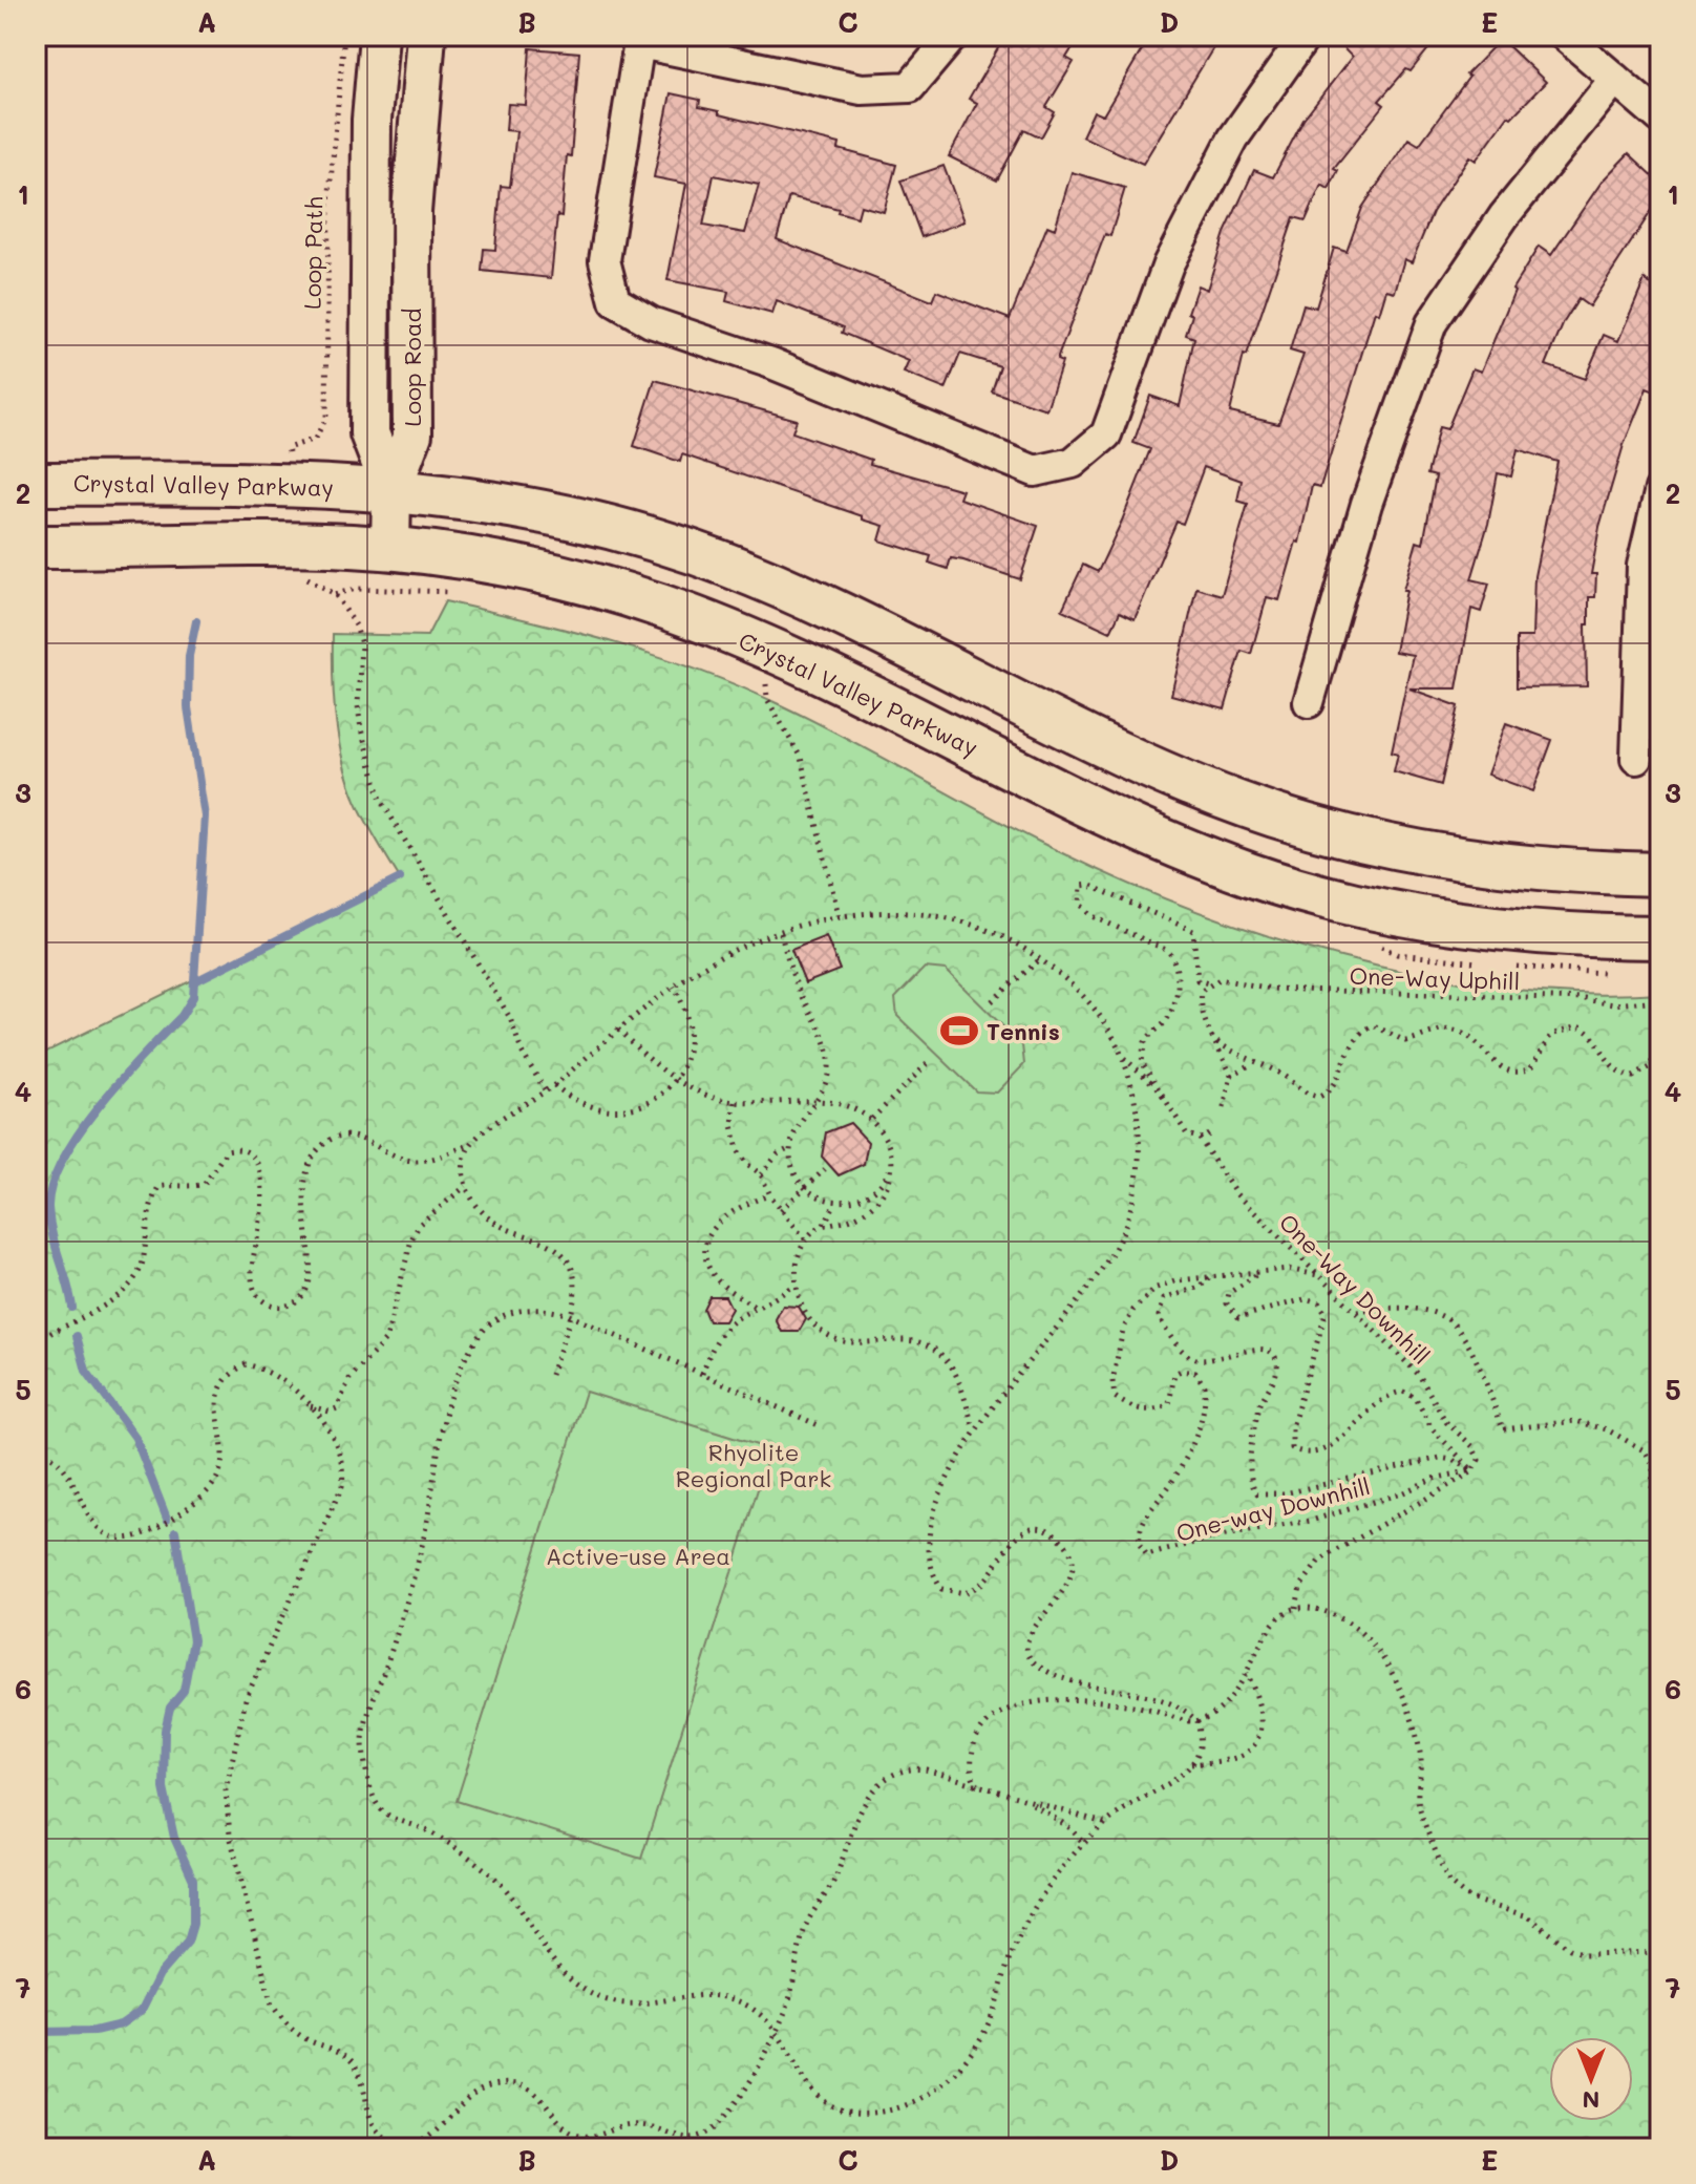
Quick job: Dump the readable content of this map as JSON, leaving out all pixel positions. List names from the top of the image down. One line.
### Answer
{"streets":{"main road":["Crystal Valley Parkway"],"street":["Loop Road"],"path":["Loop Path","One-Way Uphill","One-Way Downhill","One-way Downhill"]},"crossings":[["Loop Road","Crystal Valley Parkway"],["One-Way Downhill","One-way Downhill"]],"parks":["Rhyolite Regional Park","Active-use Area"],"places":{"sports":["Tennis"]},"north":"bottom","grid":{"columns":["A","B","C","D","E"],"rows":["1","2","3","4","5","6","7"]}}
